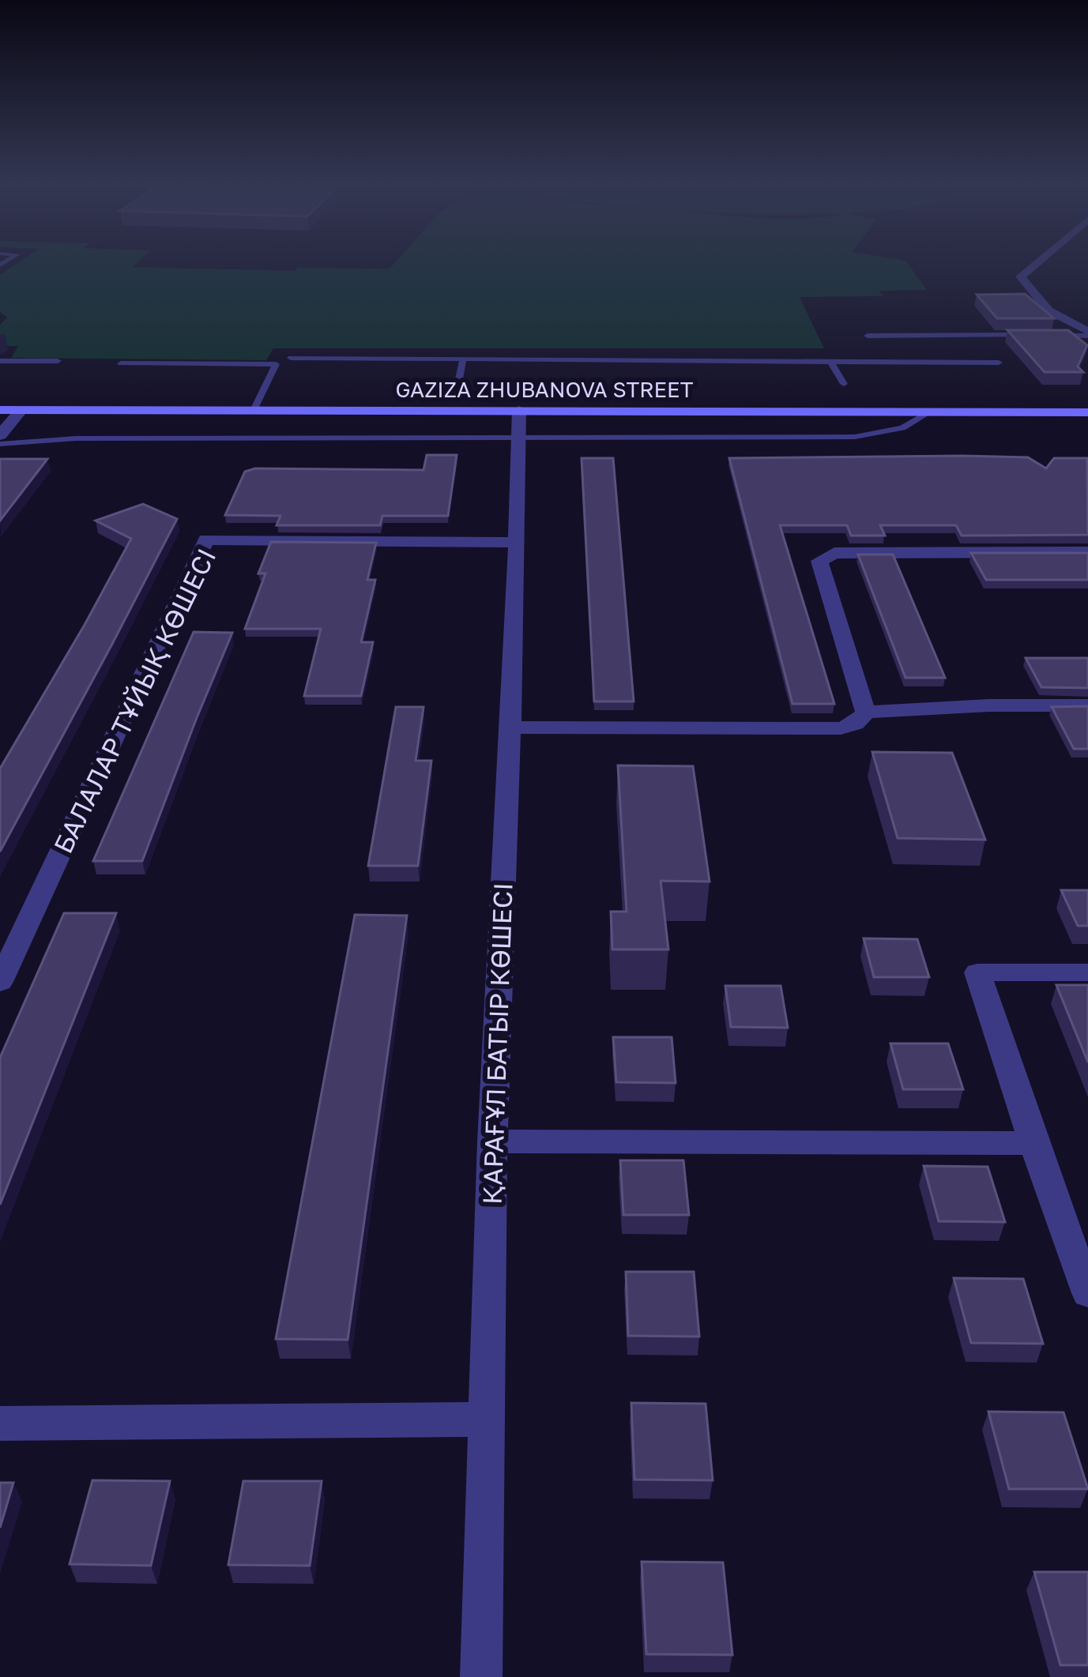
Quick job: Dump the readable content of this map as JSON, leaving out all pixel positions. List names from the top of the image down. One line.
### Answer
{"streets":{"street":["GAZIZA ZHUBANOVA STREET","БАЛАЛАР ТҰЙЫҚ КӨШЕСІ","ҚАРАҒҰЛ БАТЫР КӨШЕСІ"]},"crossings":[["GAZIZA ZHUBANOVA STREET","ҚАРАҒҰЛ БАТЫР КӨШЕСІ"],["БАЛАЛАР ТҰЙЫҚ КӨШЕСІ","ҚАРАҒҰЛ БАТЫР КӨШЕСІ"]]}
